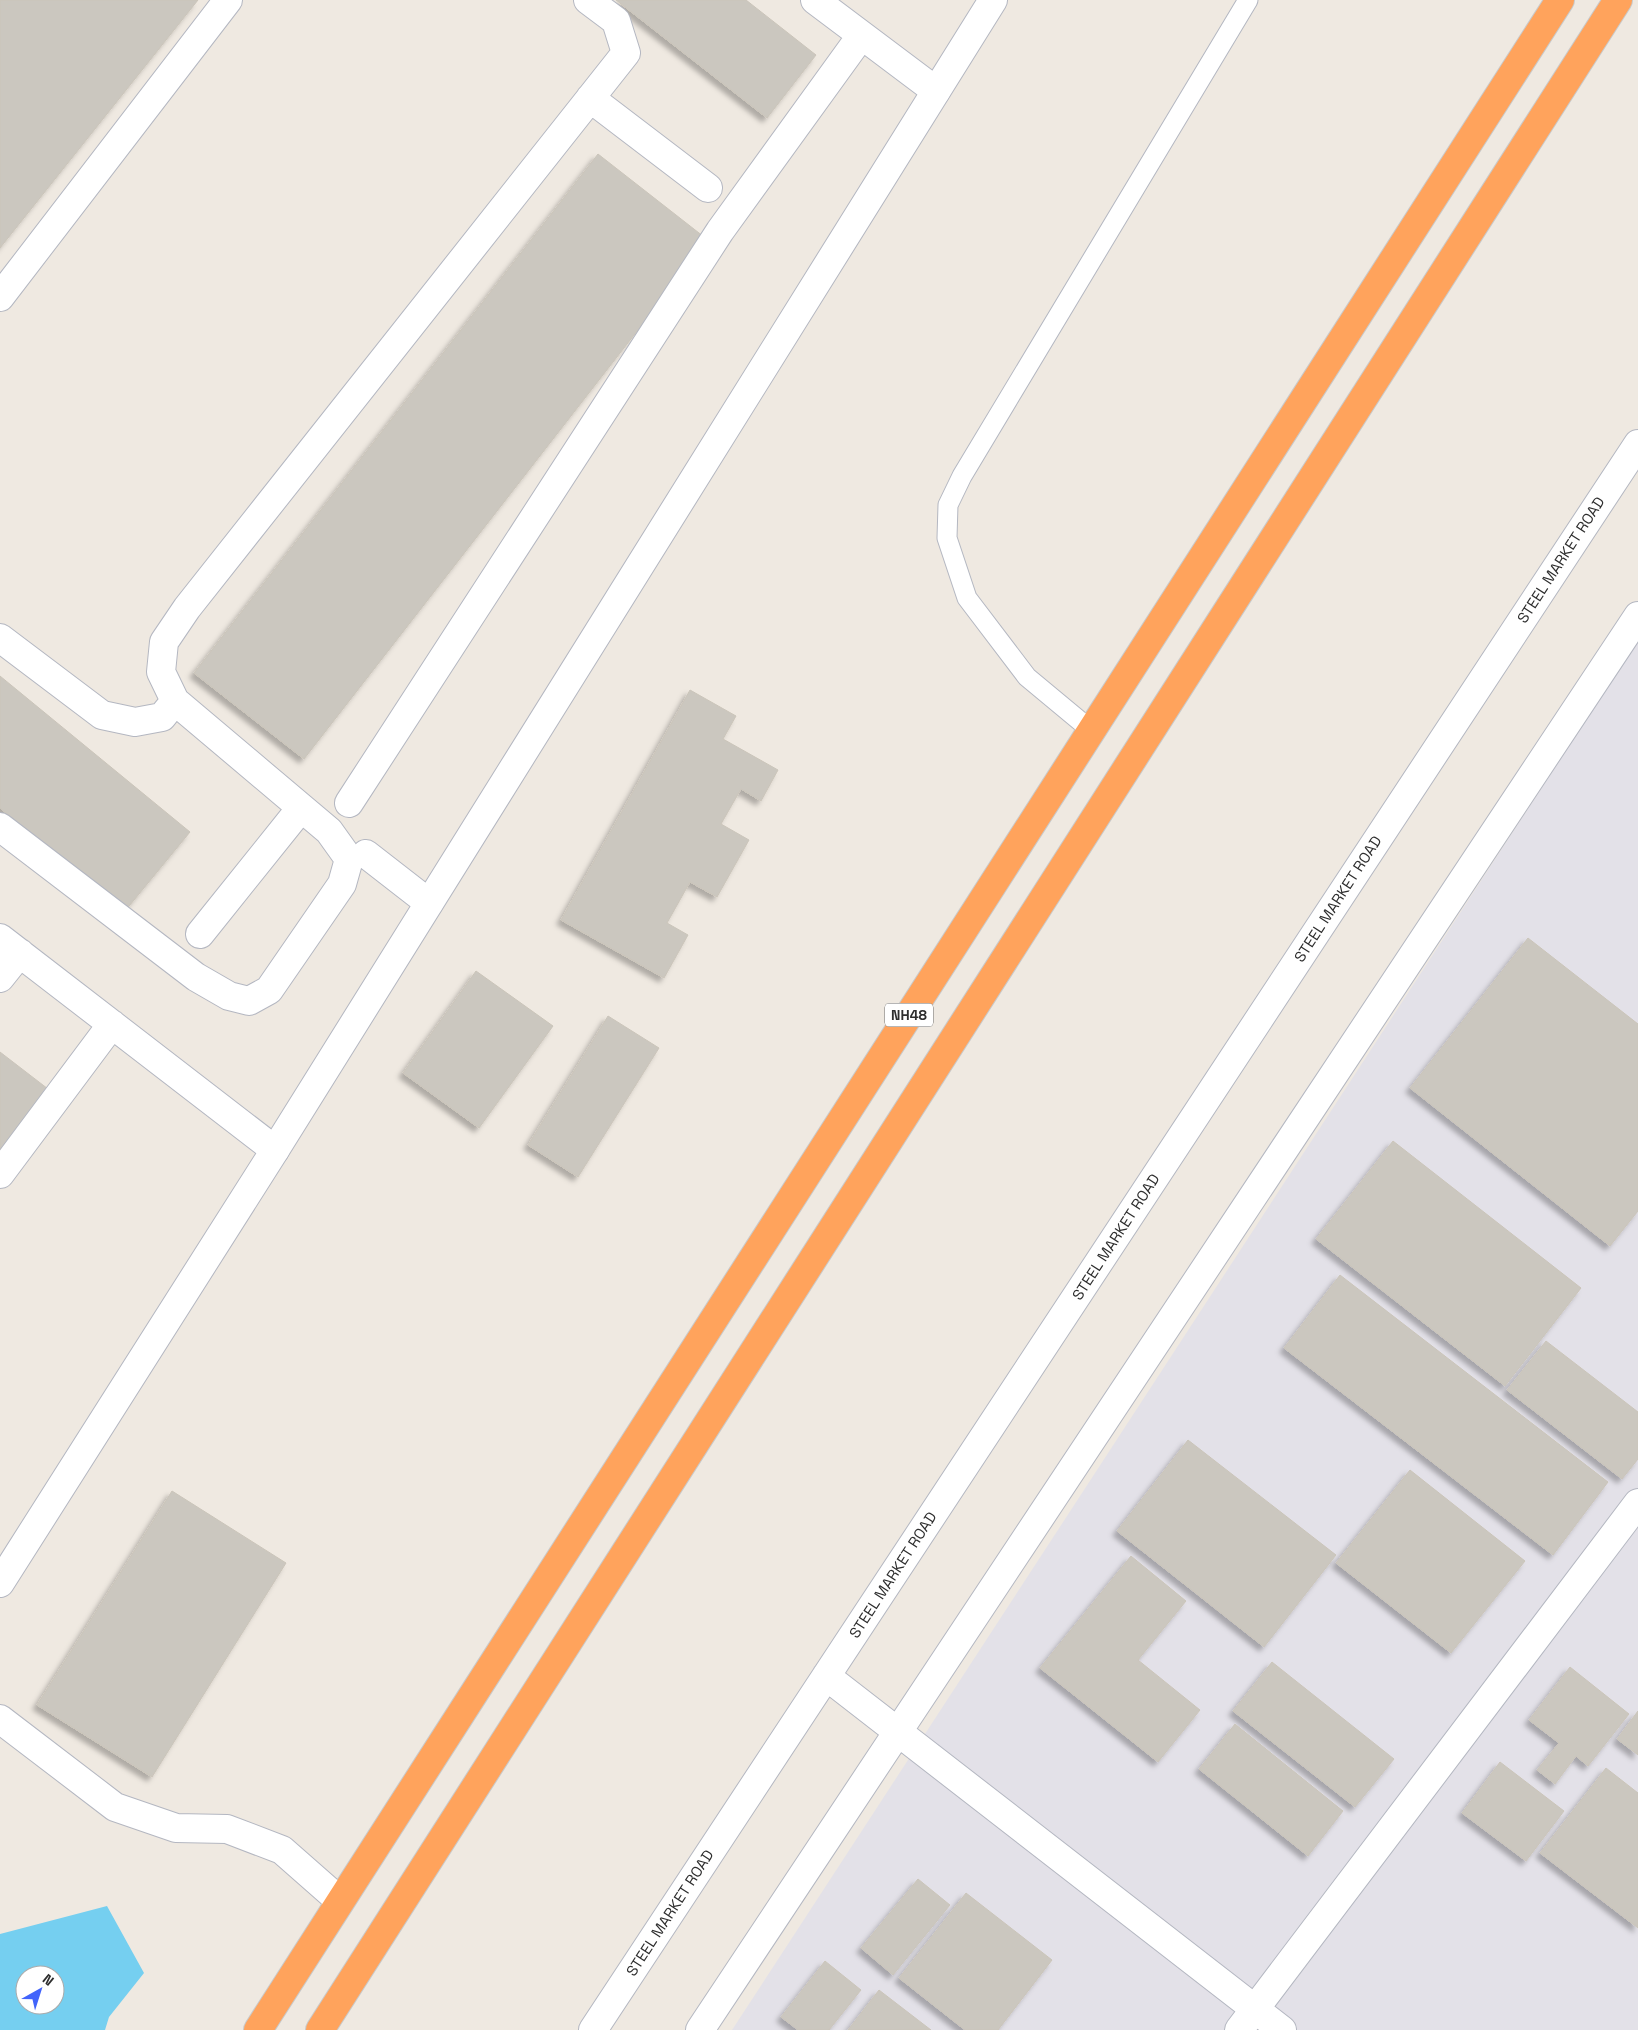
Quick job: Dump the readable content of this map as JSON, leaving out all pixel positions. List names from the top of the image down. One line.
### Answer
{"streets":{"highway":["NH48"],"street":["STEEL MARKET ROAD"]},"north":"top right"}
